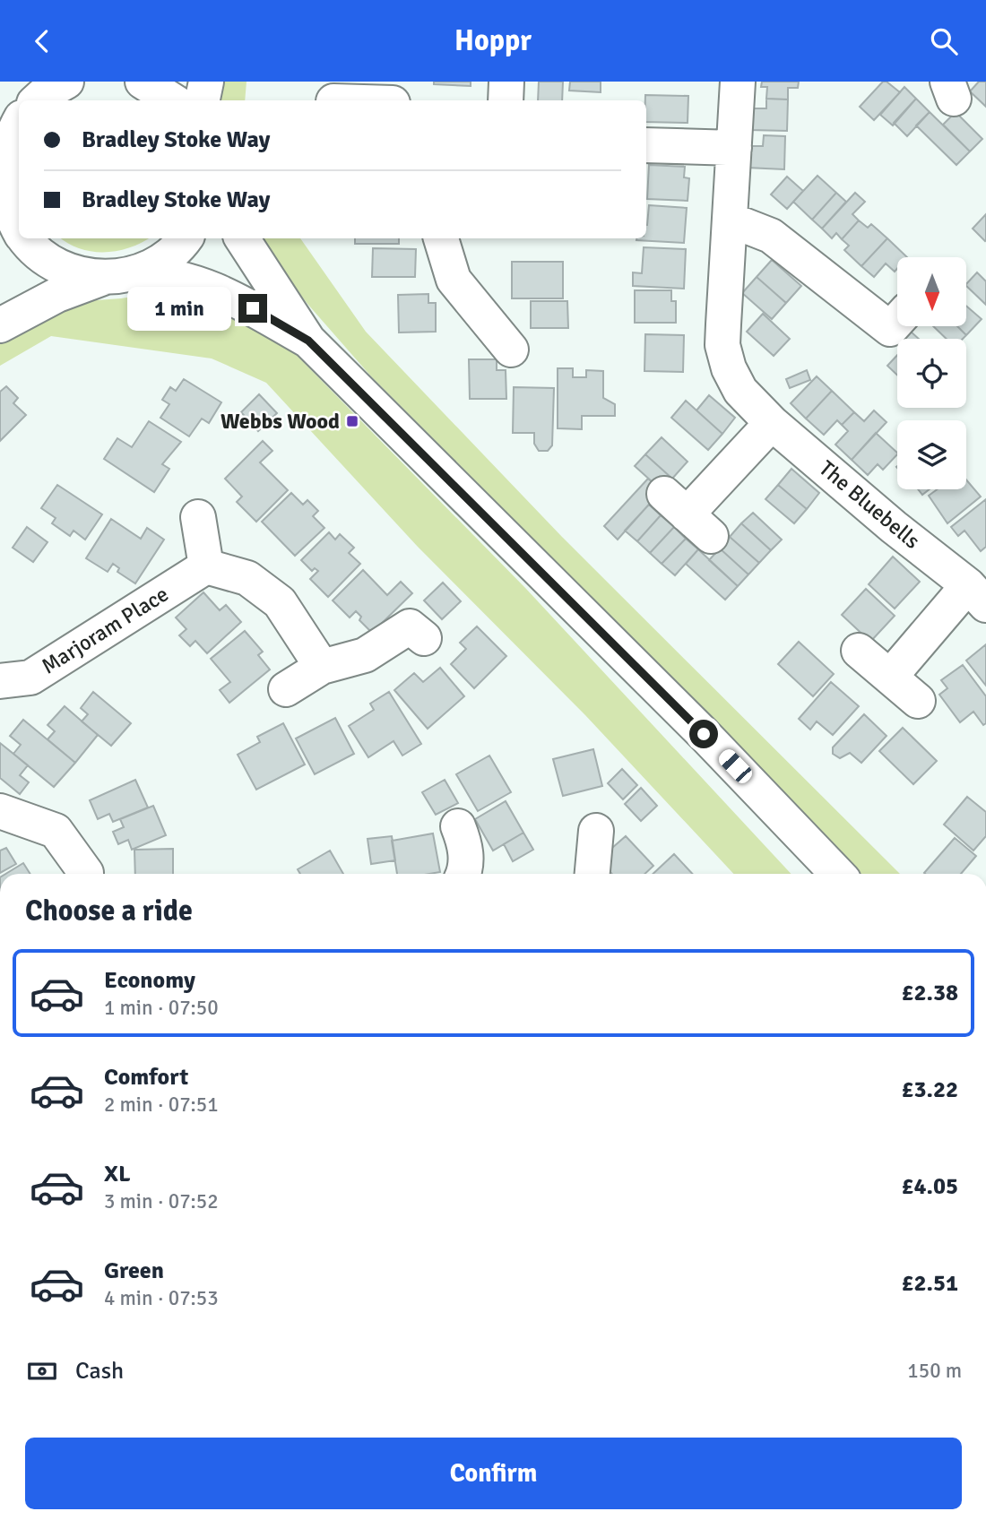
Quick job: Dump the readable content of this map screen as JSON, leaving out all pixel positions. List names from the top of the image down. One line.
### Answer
{"streets":{"street":["The Bluebells","Marjoram Place"]},"places":{"transit":["Webbs Wood"]},"north":"bottom","page":{"header":"Hoppr","banner":["Bradley Stoke Way","Bradley Stoke Way"],"bubble":"1 min","heading":"Choose a ride","list":[{"name":"Economy","note":"1 min · 07:50","value":"£2.38"},{"name":"Comfort","note":"2 min · 07:51","value":"£3.22"},{"name":"XL","note":"3 min · 07:52","value":"£4.05"},{"name":"Green","note":"4 min · 07:53","value":"£2.51"}],"pay":["Cash","150 m"],"buttons":"Confirm"}}
